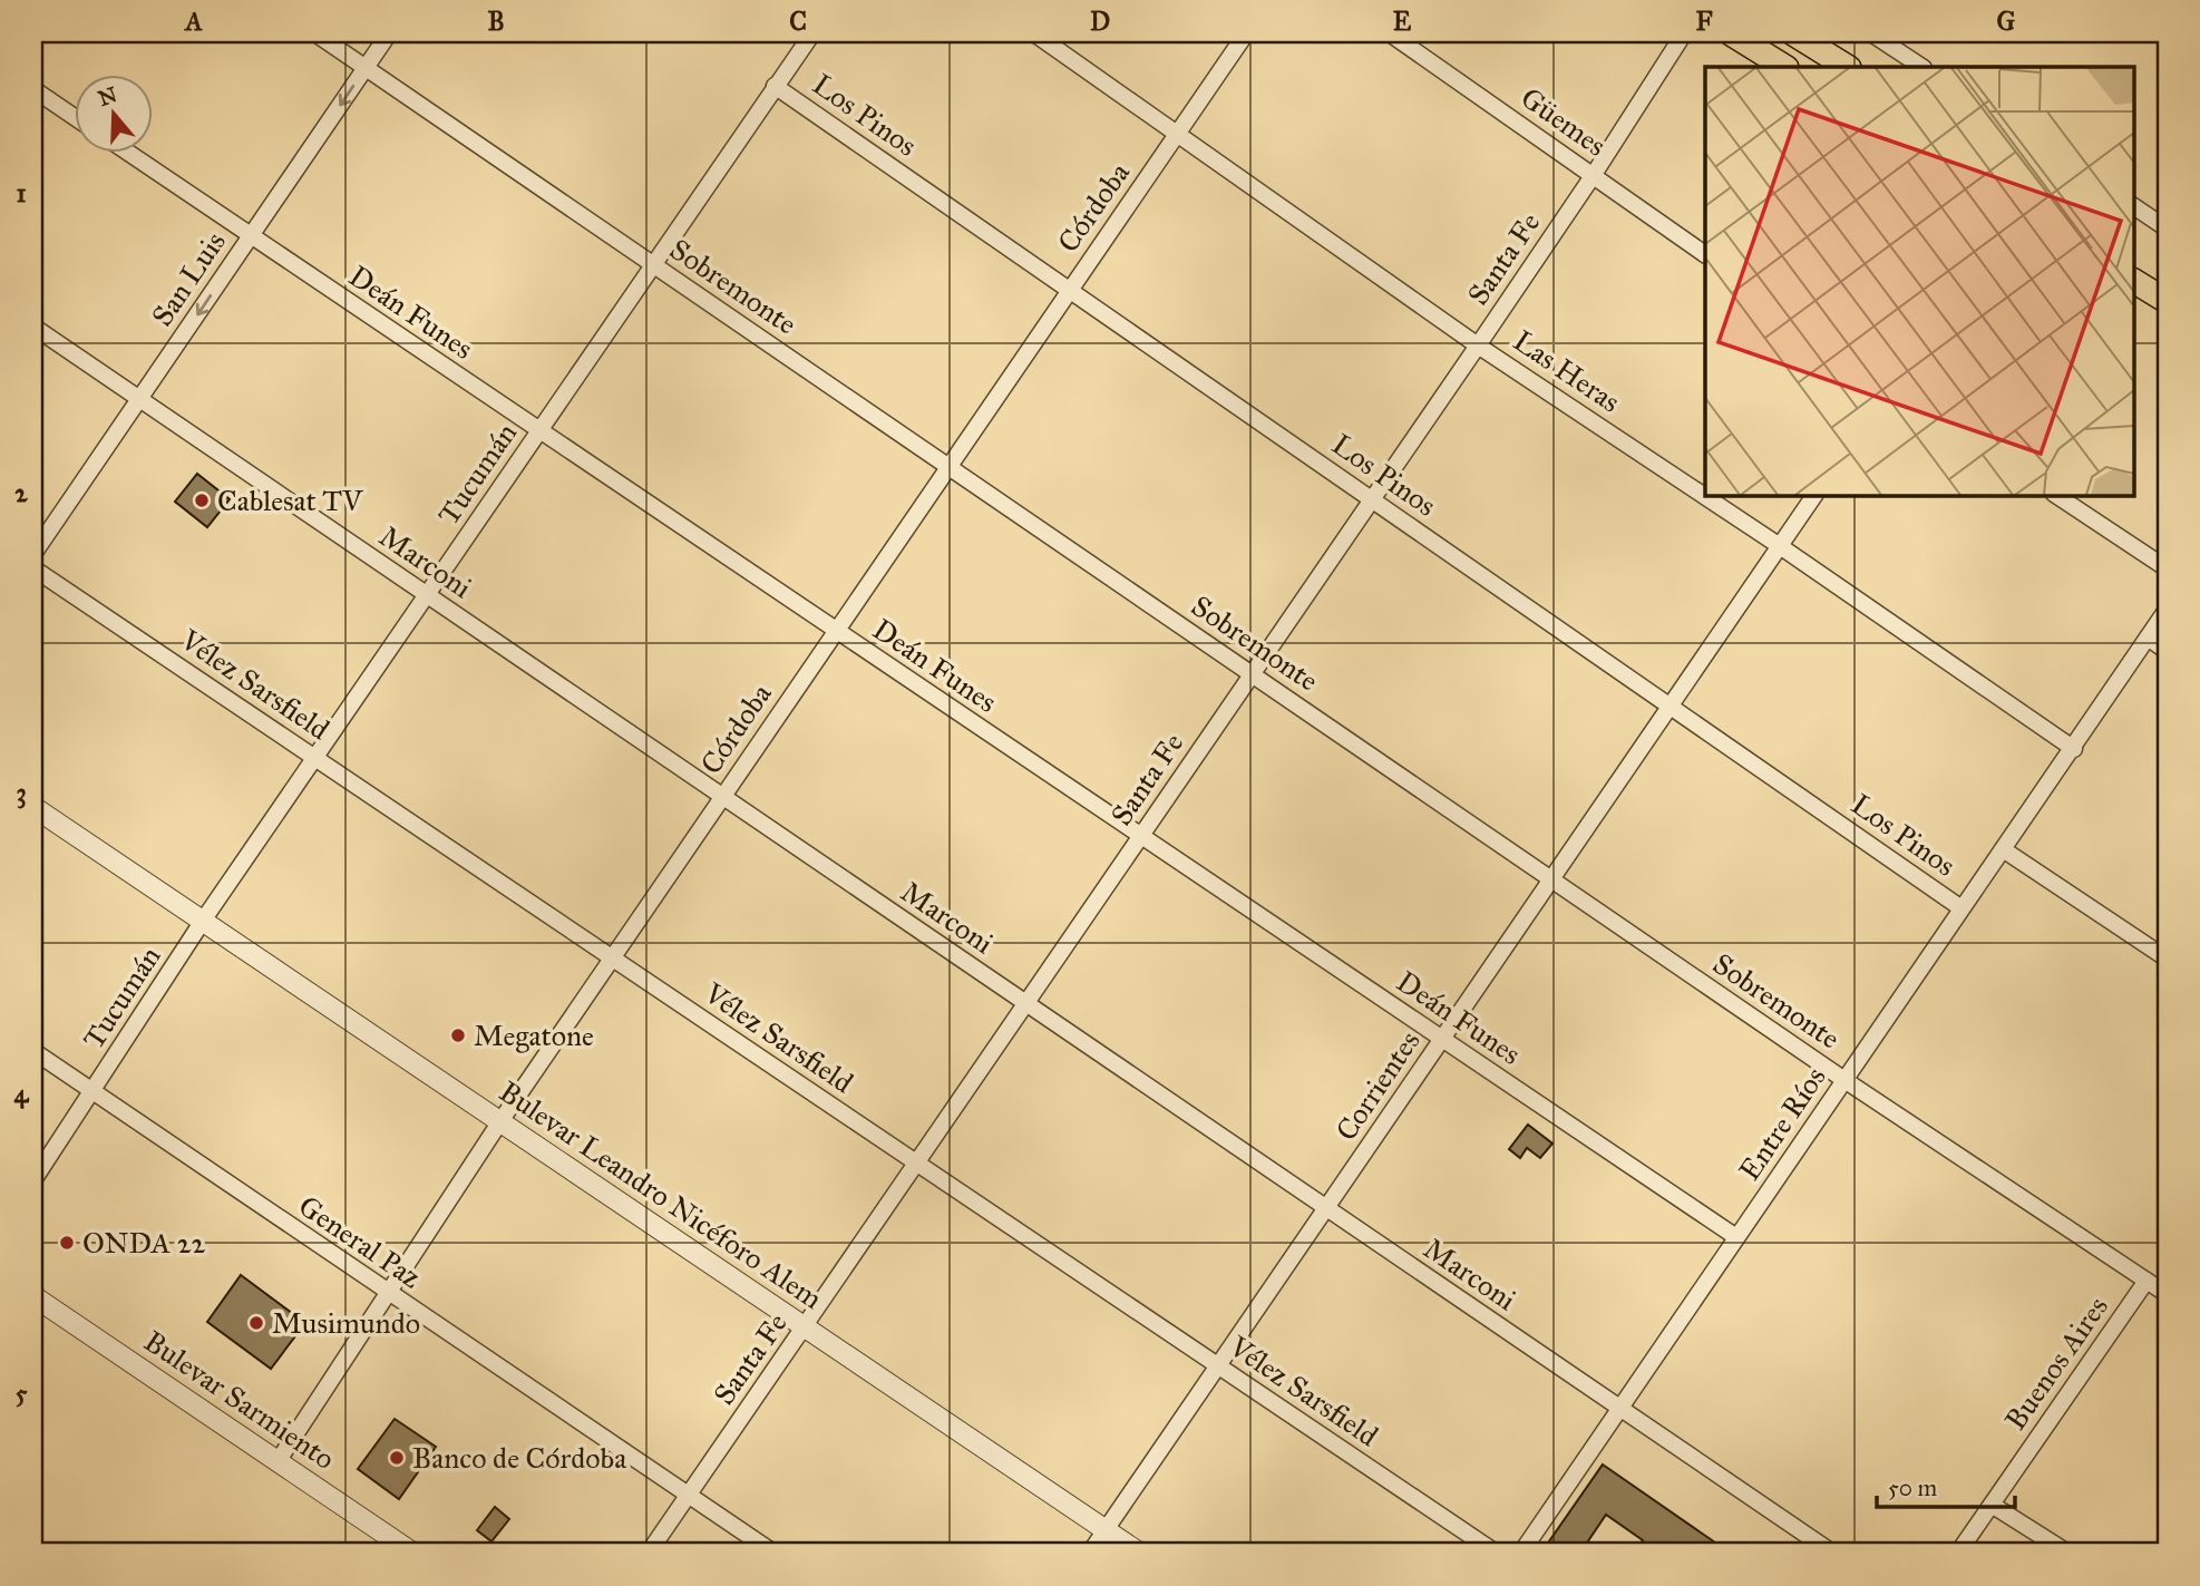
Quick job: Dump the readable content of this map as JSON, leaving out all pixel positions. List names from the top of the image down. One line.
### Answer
{"streets":{"street":["Los Pinos","Güemes","Córdoba","Santa Fe","San Luis","Sobremonte","Deán Funes","Las Heras","Tucumán","Marconi","Vélez Sarsfield","Corrientes","Entre Ríos","Bulevar Leandro Nicéforo Alem","General Paz","Buenos Aires","Bulevar Sarmiento"]},"crossings":[["Los Pinos","Córdoba"],["Los Pinos","Santa Fe"],["Los Pinos","Tucumán"],["Los Pinos","Corrientes"],["Los Pinos","Entre Ríos"],["Güemes","Santa Fe"],["Córdoba","Sobremonte"],["Córdoba","Deán Funes"],["Córdoba","Las Heras"],["Córdoba","Marconi"],["Córdoba","Vélez Sarsfield"],["Córdoba","Bulevar Leandro Nicéforo Alem"],["Córdoba","General Paz"],["Córdoba","Bulevar Sarmiento"],["Santa Fe","Sobremonte"],["Santa Fe","Deán Funes"],["Santa Fe","Las Heras"],["Santa Fe","Marconi"],["Santa Fe","Vélez Sarsfield"],["Santa Fe","Bulevar Leandro Nicéforo Alem"],["Santa Fe","General Paz"],["San Luis","Sobremonte"],["San Luis","Deán Funes"],["San Luis","Marconi"],["Sobremonte","Tucumán"],["Sobremonte","Corrientes"],["Sobremonte","Entre Ríos"],["Sobremonte","Buenos Aires"],["Deán Funes","Tucumán"],["Deán Funes","Corrientes"],["Deán Funes","Entre Ríos"],["Las Heras","Corrientes"],["Las Heras","Entre Ríos"],["Tucumán","Marconi"],["Tucumán","Vélez Sarsfield"],["Tucumán","Bulevar Leandro Nicéforo Alem"],["Tucumán","General Paz"],["Marconi","Corrientes"],["Marconi","Entre Ríos"],["Vélez Sarsfield","Corrientes"],["Corrientes","Bulevar Leandro Nicéforo Alem"]],"one_way":["San Luis"],"places":["Cablesat TV","Megatone","ONDA 22","Musimundo","Banco de Córdoba"],"scale_bar":"50 m","north":"top","grid":{"columns":["A","B","C","D","E","F","G"],"rows":["1","2","3","4","5"]}}
